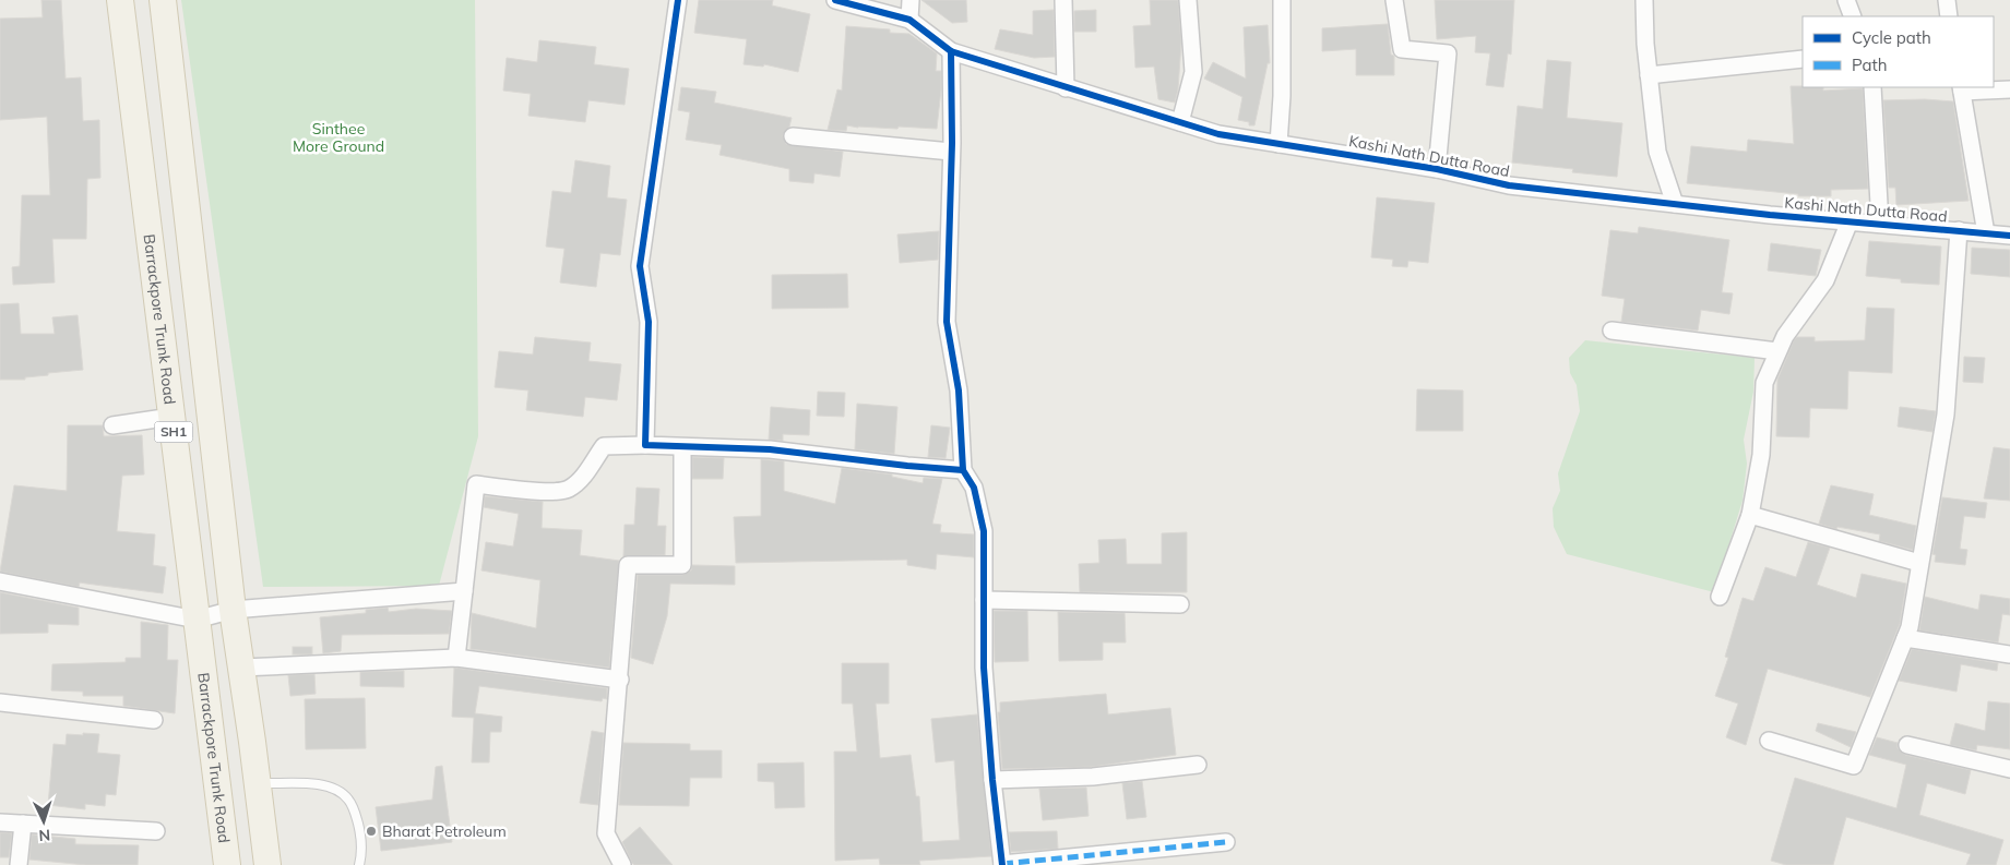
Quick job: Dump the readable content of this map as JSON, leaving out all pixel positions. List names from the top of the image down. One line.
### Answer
{"streets":{"main road":["Barrackpore Trunk Road","SH1"],"street":["Kashi Nath Dutta Road"]},"parks":["Sinthee More Ground"],"places":["Bharat Petroleum"],"legend":["Cycle path","Path"],"north":"bottom"}
